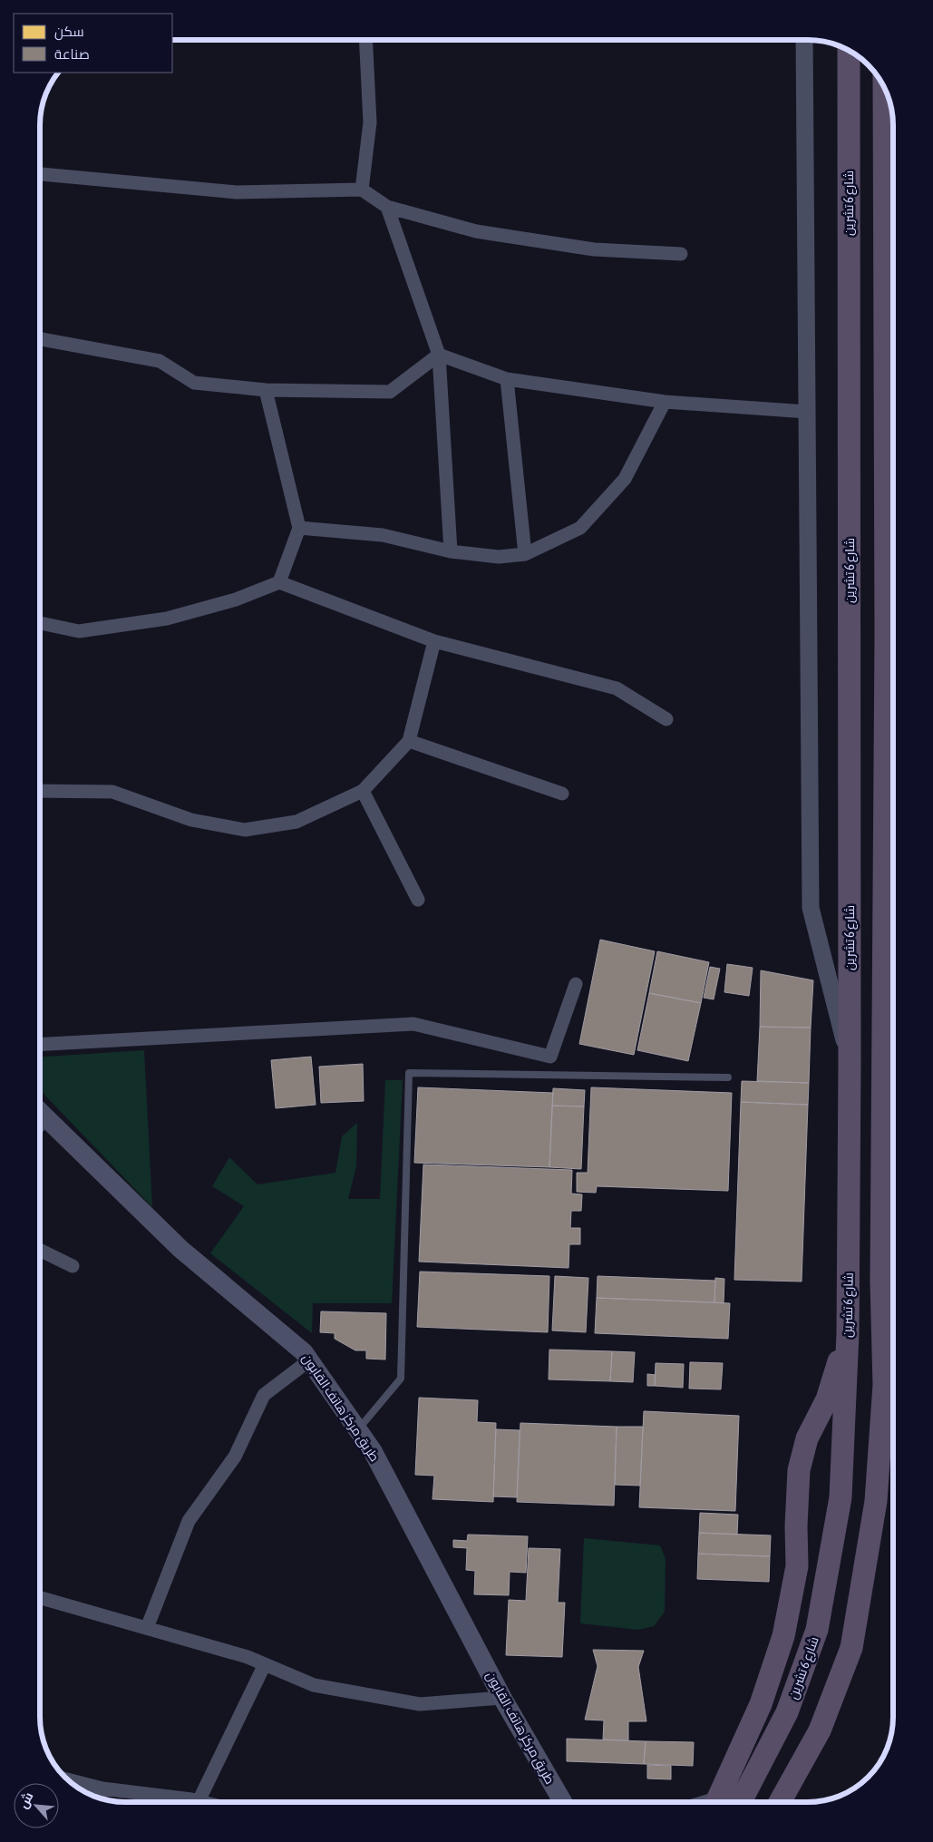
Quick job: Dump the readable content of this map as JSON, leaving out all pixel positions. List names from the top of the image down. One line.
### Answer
{"streets":{"highway":["شارع 6 تشرين"],"main road":["طريق مركز هاتف القابون"]},"legend":["سكن","صناعة"],"north":"top left"}
